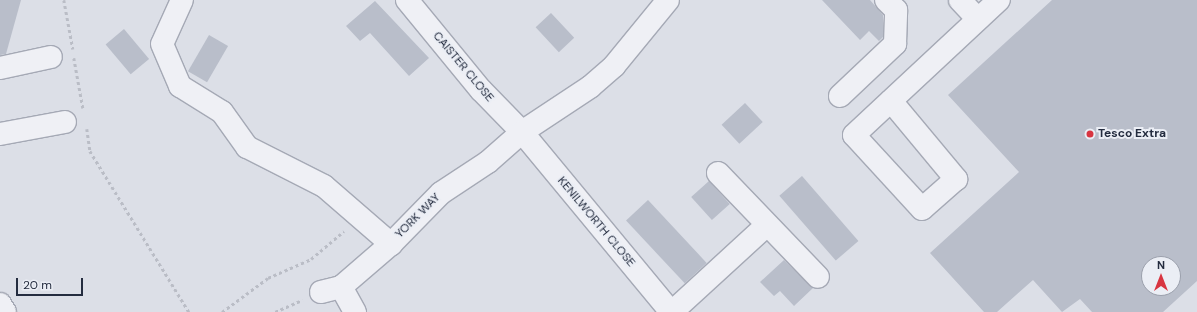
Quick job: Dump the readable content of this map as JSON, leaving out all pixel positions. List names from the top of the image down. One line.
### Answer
{"streets":{"street":["CAISTER CLOSE","YORK WAY","KENILWORTH CLOSE"]},"crossings":[["CAISTER CLOSE","YORK WAY"],["CAISTER CLOSE","KENILWORTH CLOSE"],["YORK WAY","KENILWORTH CLOSE"]],"places":["Tesco Extra"],"scale_bar":"20 m","north":"top"}
